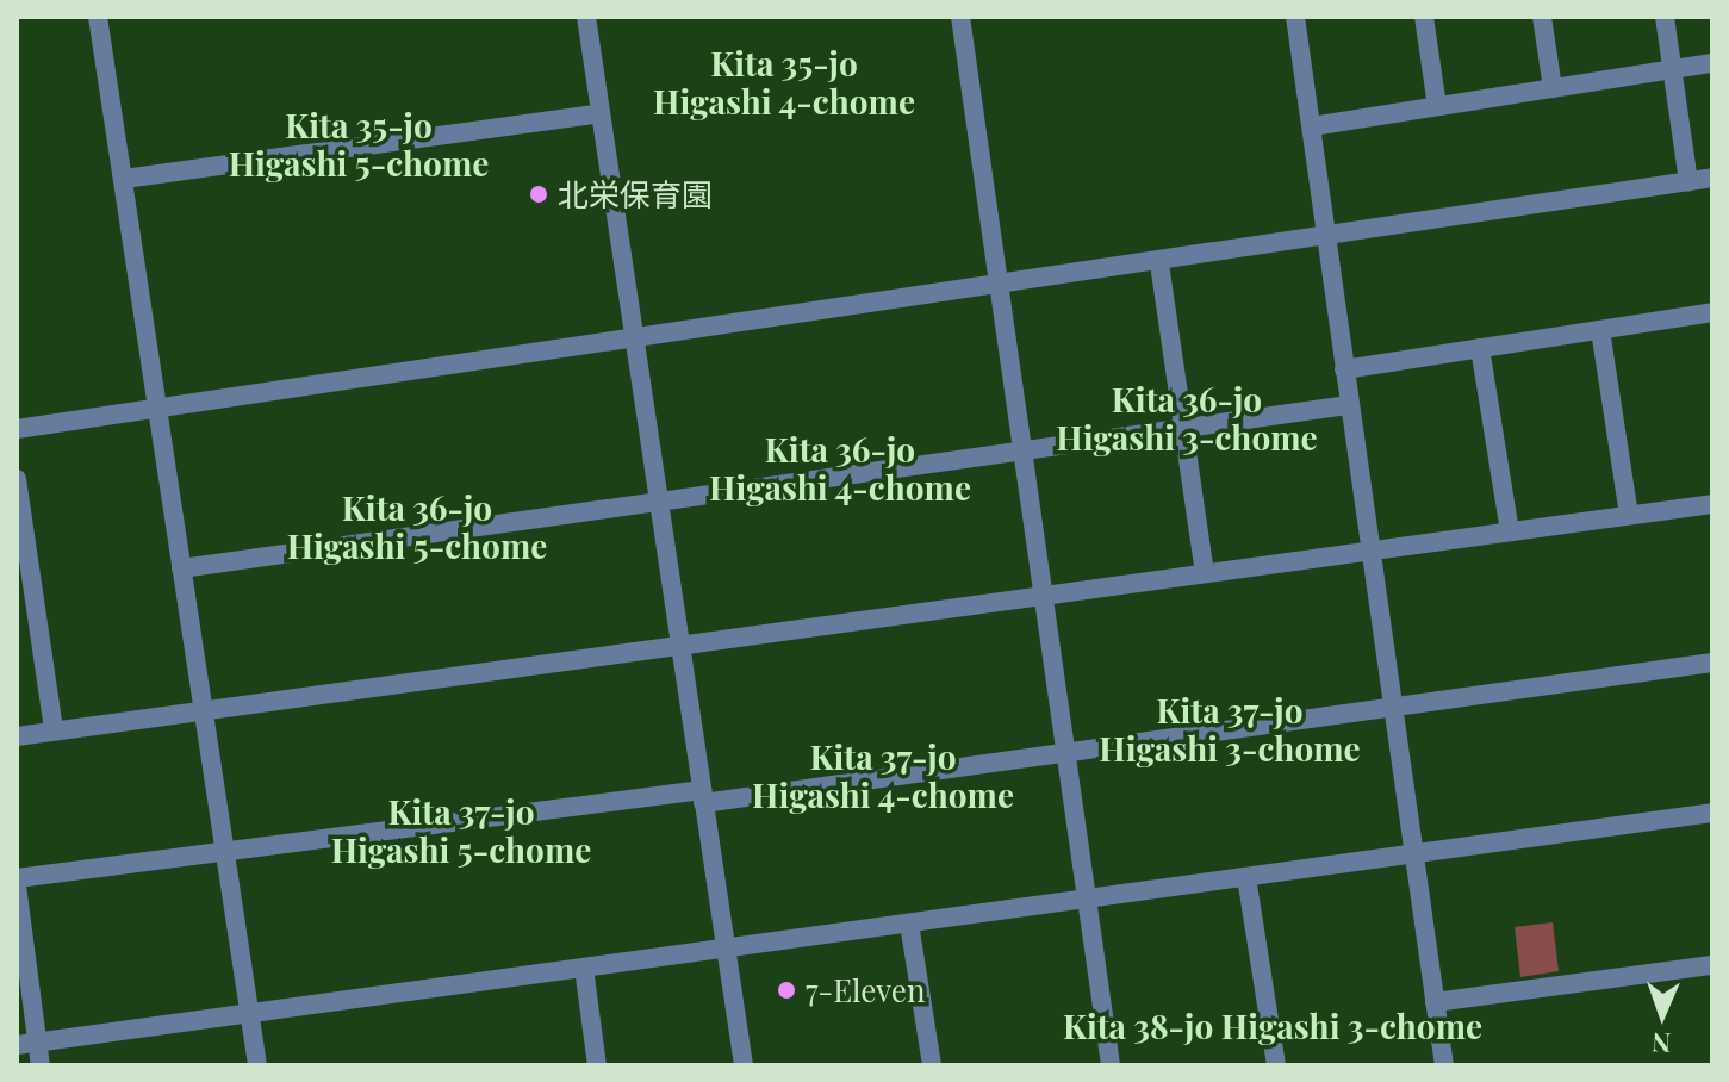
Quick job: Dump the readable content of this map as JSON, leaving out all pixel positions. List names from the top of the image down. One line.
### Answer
{"districts":["Kita 35-jo Higashi 4-chome","Kita 35-jo Higashi 5-chome","Kita 36-jo Higashi 3-chome","Kita 36-jo Higashi 4-chome","Kita 36-jo Higashi 5-chome","Kita 37-jo Higashi 3-chome","Kita 37-jo Higashi 4-chome","Kita 37-jo Higashi 5-chome","Kita 38-jo Higashi 3-chome"],"places":["北栄保育園","7-Eleven"],"north":"bottom"}
